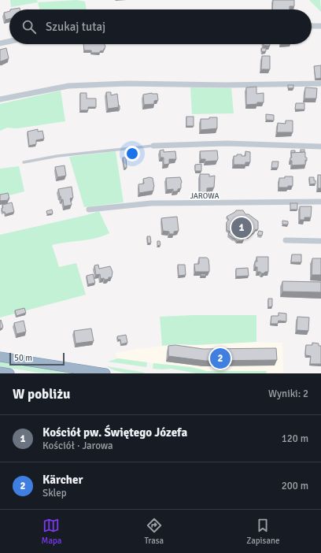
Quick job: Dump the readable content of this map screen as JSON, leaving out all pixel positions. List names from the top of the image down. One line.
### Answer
{"streets":{"street":["JAROWA"]},"scale_bar":"50 m","page":{"search":"Szukaj tutaj","pins":["1","2"],"scale":"50 m","heading":["W pobliżu","Wyniki: 2"],"list":[{"mark":"1","name":"Kościół pw. Świętego Józefa","note":"Kościół · Jarowa","value":"120 m"},{"mark":"2","name":"Kärcher","note":"Sklep","value":"200 m"}],"nav":["Mapa","Trasa","Zapisane"]}}
